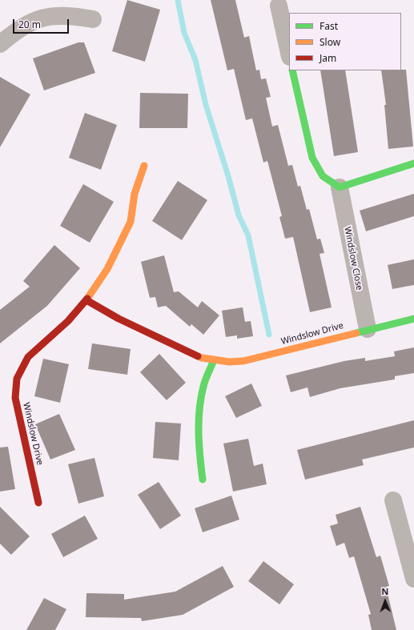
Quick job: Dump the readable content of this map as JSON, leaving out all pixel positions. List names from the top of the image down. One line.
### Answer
{"streets":{"street":["Windslow Close","Windslow Drive"]},"crossings":[["Windslow Close","Windslow Drive"]],"legend":["Fast","Slow","Jam"],"scale_bar":"20 m","north":"top"}
